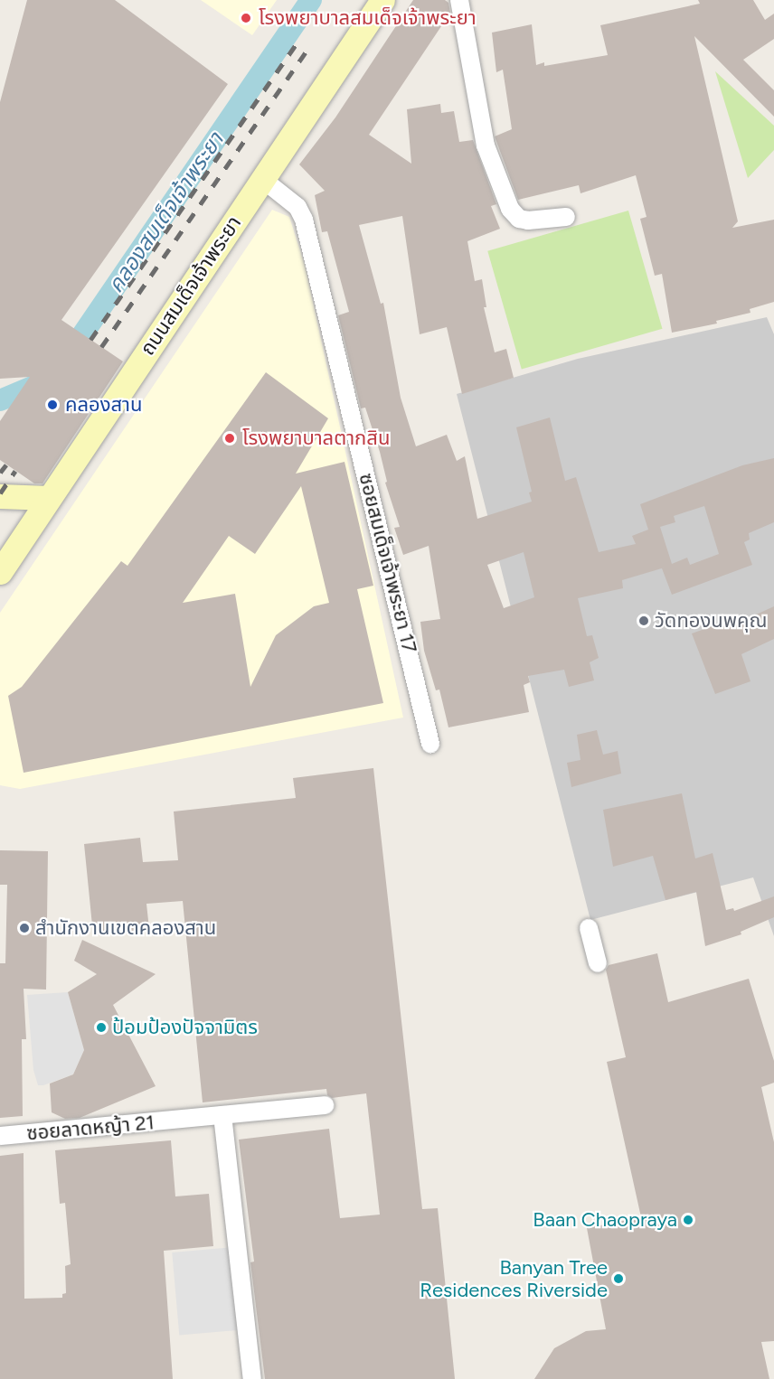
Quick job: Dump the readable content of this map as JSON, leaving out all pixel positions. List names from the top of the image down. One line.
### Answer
{"streets":{"main road":["ถนนสมเด็จเจ้าพระยา"],"street":["ซอยสมเด็จเจ้าพระยา 17","ซอยลาดหญ้า 21"]},"crossings":[["ถนนสมเด็จเจ้าพระยา","ซอยสมเด็จเจ้าพระยา 17"]],"water":["คลองสมเด็จเจ้าพระยา"],"places":["โรงพยาบาลสมเด็จเจ้าพระยา","คลองสาน","โรงพยาบาลตากสิน","วัดทองนพคุณ","สำนักงานเขตคลองสาน","ป้อมป้องปัจจามิตร","Baan Chaopraya","Banyan Tree Residences Riverside"]}
